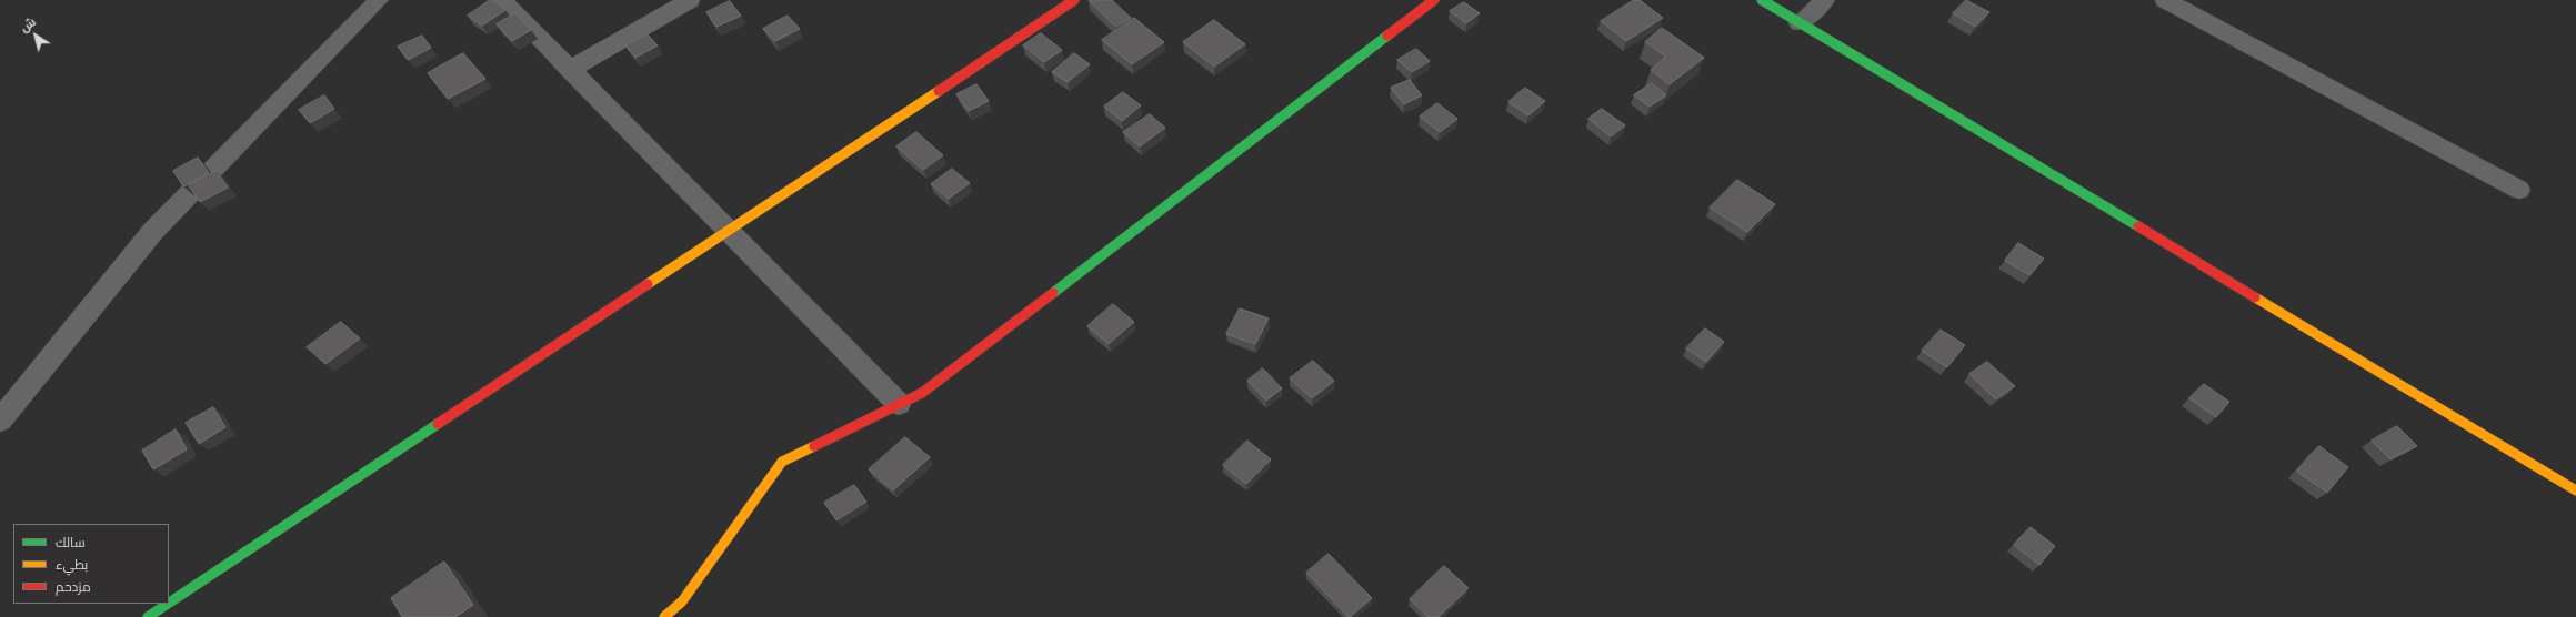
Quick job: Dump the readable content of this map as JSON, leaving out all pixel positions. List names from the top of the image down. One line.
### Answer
{"legend":["سالك","بطيء","مزدحم"],"north":"top left"}
